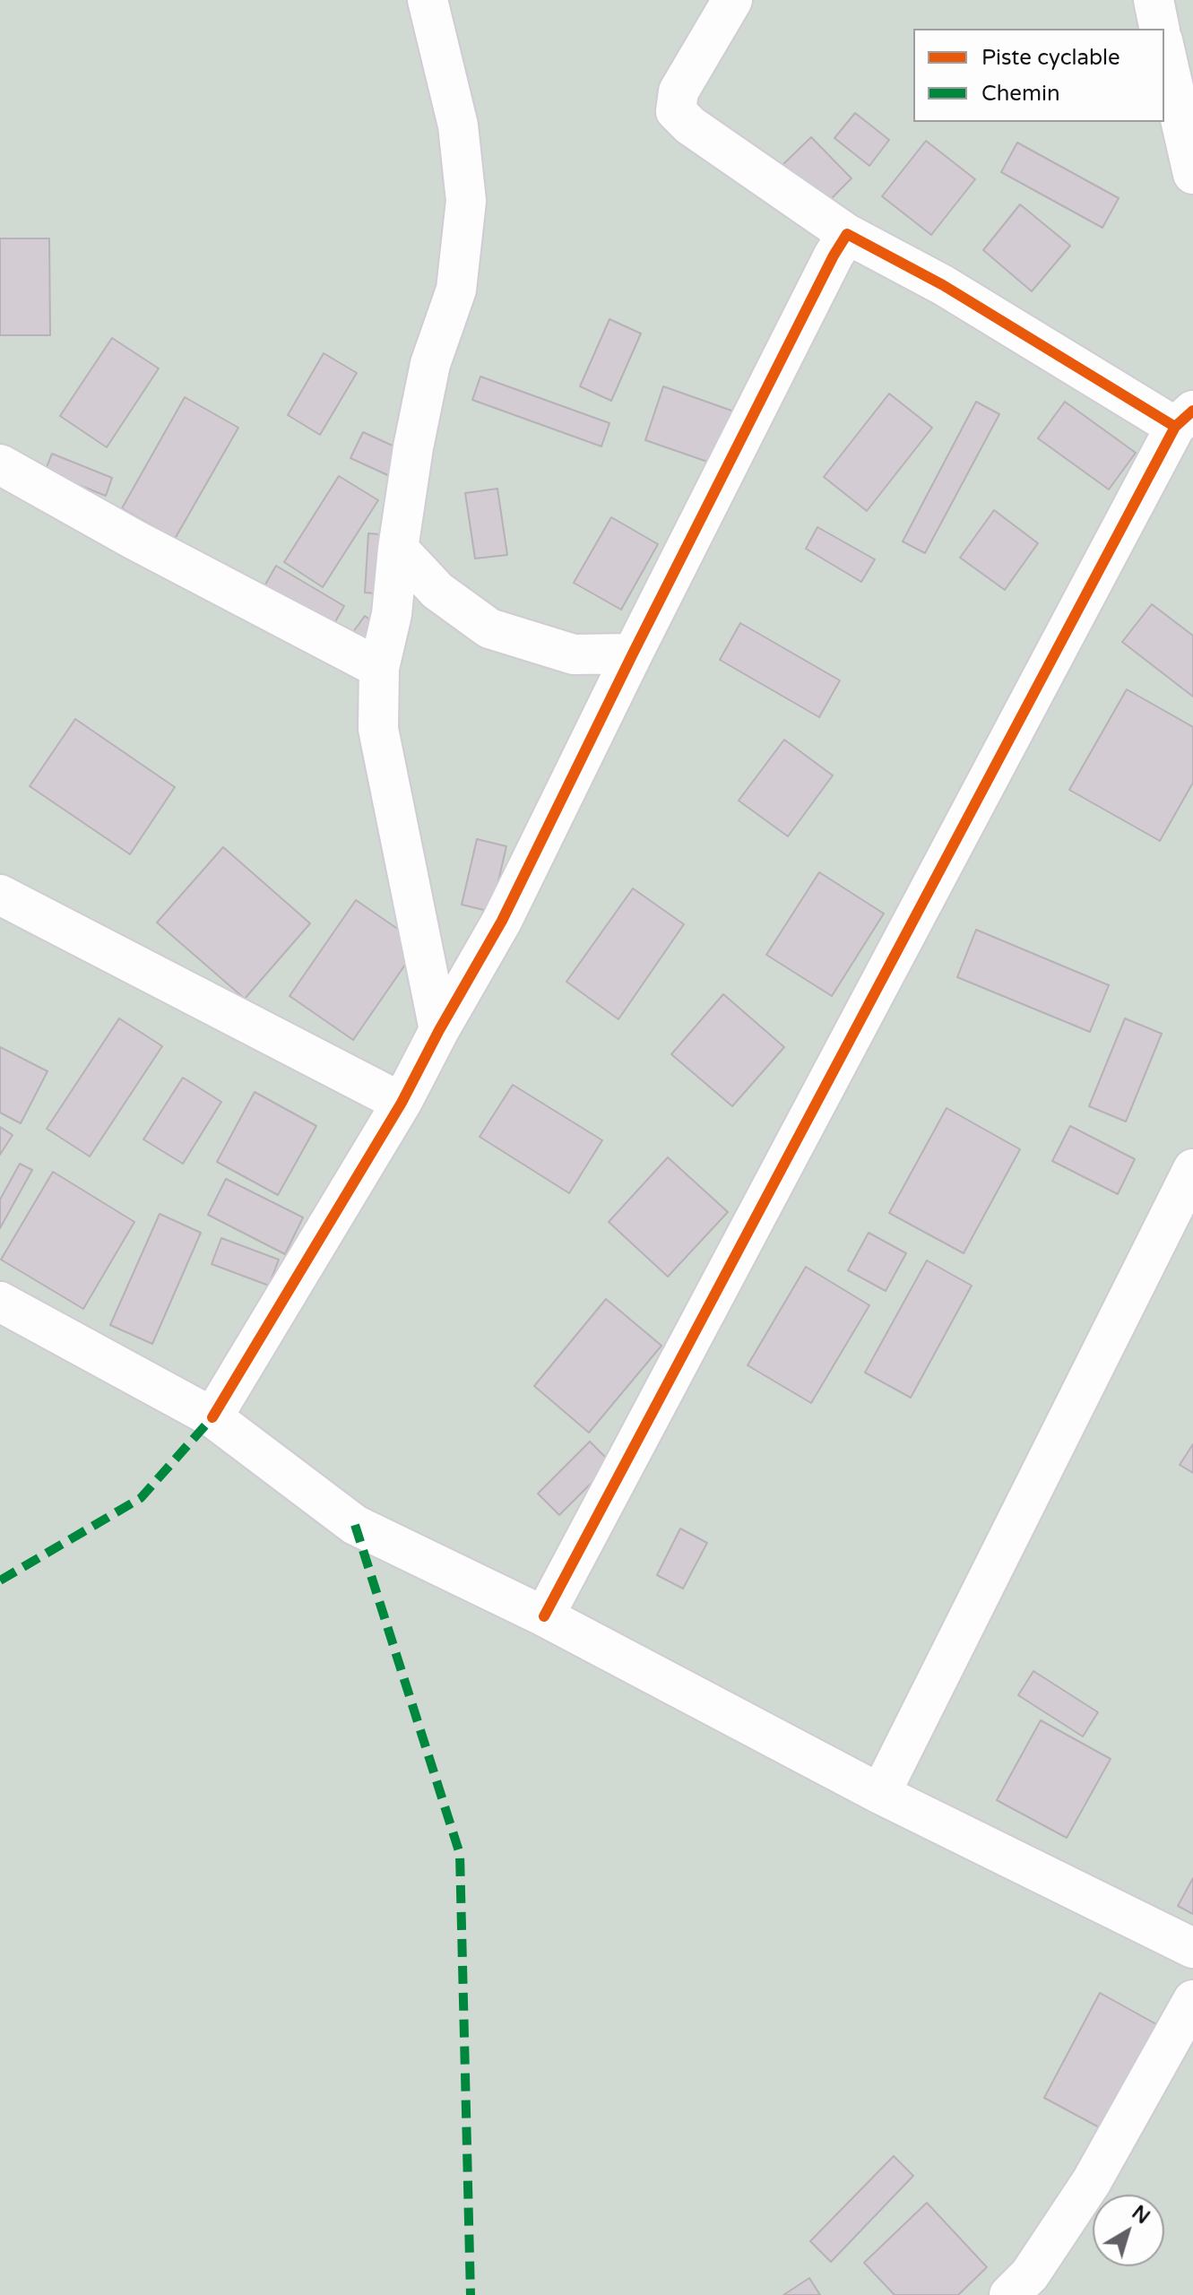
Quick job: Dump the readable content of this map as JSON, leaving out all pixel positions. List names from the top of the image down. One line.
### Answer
{"legend":["Piste cyclable","Chemin"],"north":"top right"}
